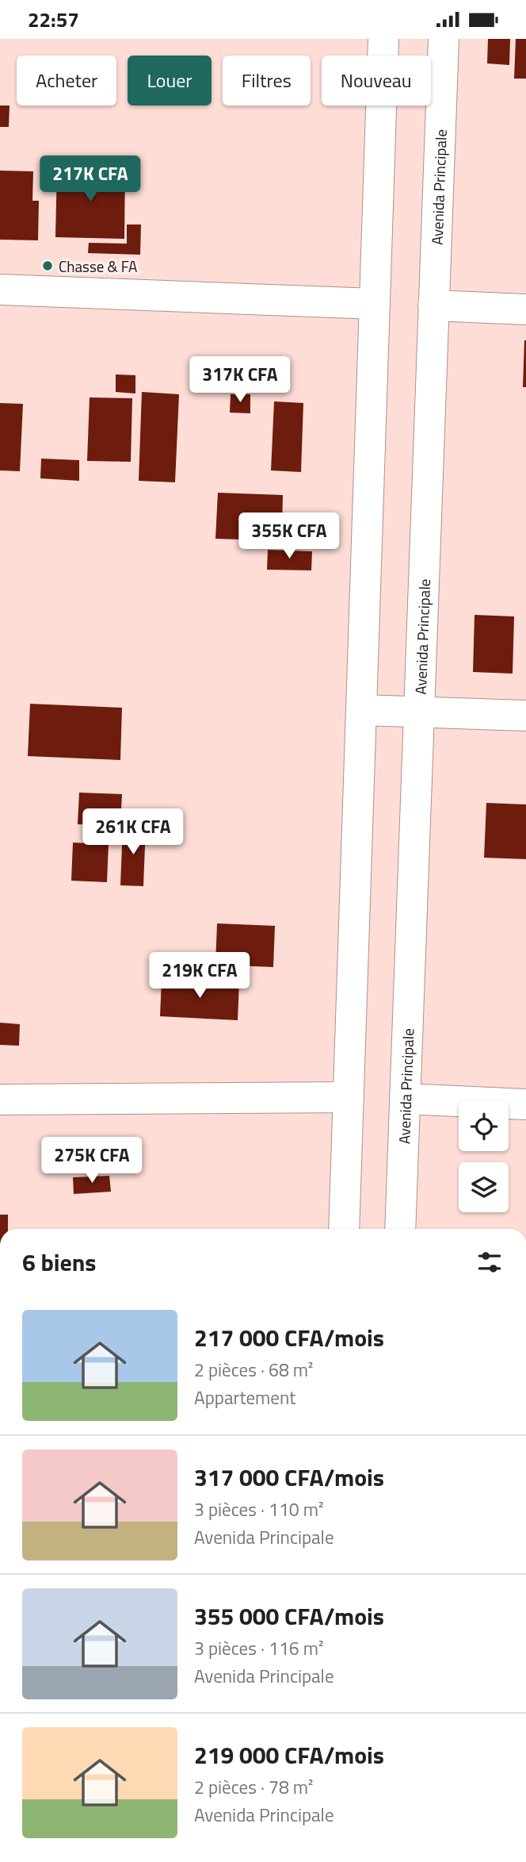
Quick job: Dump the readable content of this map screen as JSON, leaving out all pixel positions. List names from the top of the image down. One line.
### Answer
{"streets":{"street":["Avenida Principale"]},"places":["Chasse & FA"],"page":{"status":"22:57","chip":["Acheter","Louer","Filtres","Nouveau"],"price":["217K CFA","317K CFA","355K CFA","261K CFA","219K CFA","275K CFA"],"heading":"6 biens","list":[{"name":"217 000 CFA/mois","note":"2 pièces · 68 m² · Appartement"},{"name":"317 000 CFA/mois","note":"3 pièces · 110 m² · Avenida Principale"},{"name":"355 000 CFA/mois","note":"3 pièces · 116 m² · Avenida Principale"},{"name":"219 000 CFA/mois","note":"2 pièces · 78 m² · Avenida Principale"}]}}
